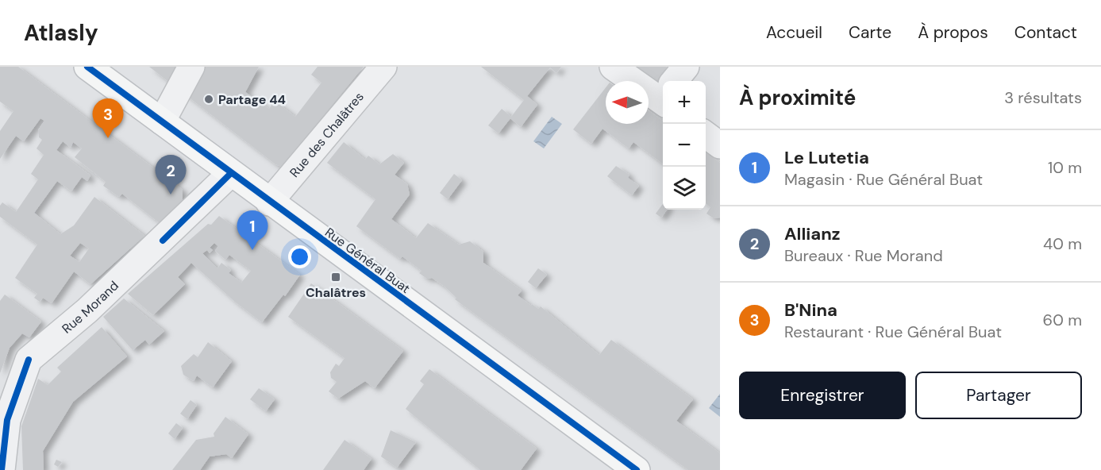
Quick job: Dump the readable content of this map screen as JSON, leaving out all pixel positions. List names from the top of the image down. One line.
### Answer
{"streets":{"main road":["Rue Général Buat"],"street":["Rue des Chalâtres","Rue Morand"]},"crossings":[["Rue des Chalâtres","Rue Général Buat"],["Rue Général Buat","Rue Morand"]],"places":{"other":["Partage 44"],"transit":["Chalâtres"]},"north":"left","page":{"header":"Atlasly","nav":["Accueil","Carte","À propos","Contact"],"heading":["À proximité","3 résultats"],"map_buttons":["+","−"],"pins":["3","2","1"],"list":[{"mark":"1","name":"Le Lutetia","note":"Magasin · Rue Général Buat","value":"10 m"},{"mark":"2","name":"Allianz","note":"Bureaux · Rue Morand","value":"40 m"},{"mark":"3","name":"B'Nina","note":"Restaurant · Rue Général Buat","value":"60 m"}],"buttons":["Enregistrer","Partager"]}}
